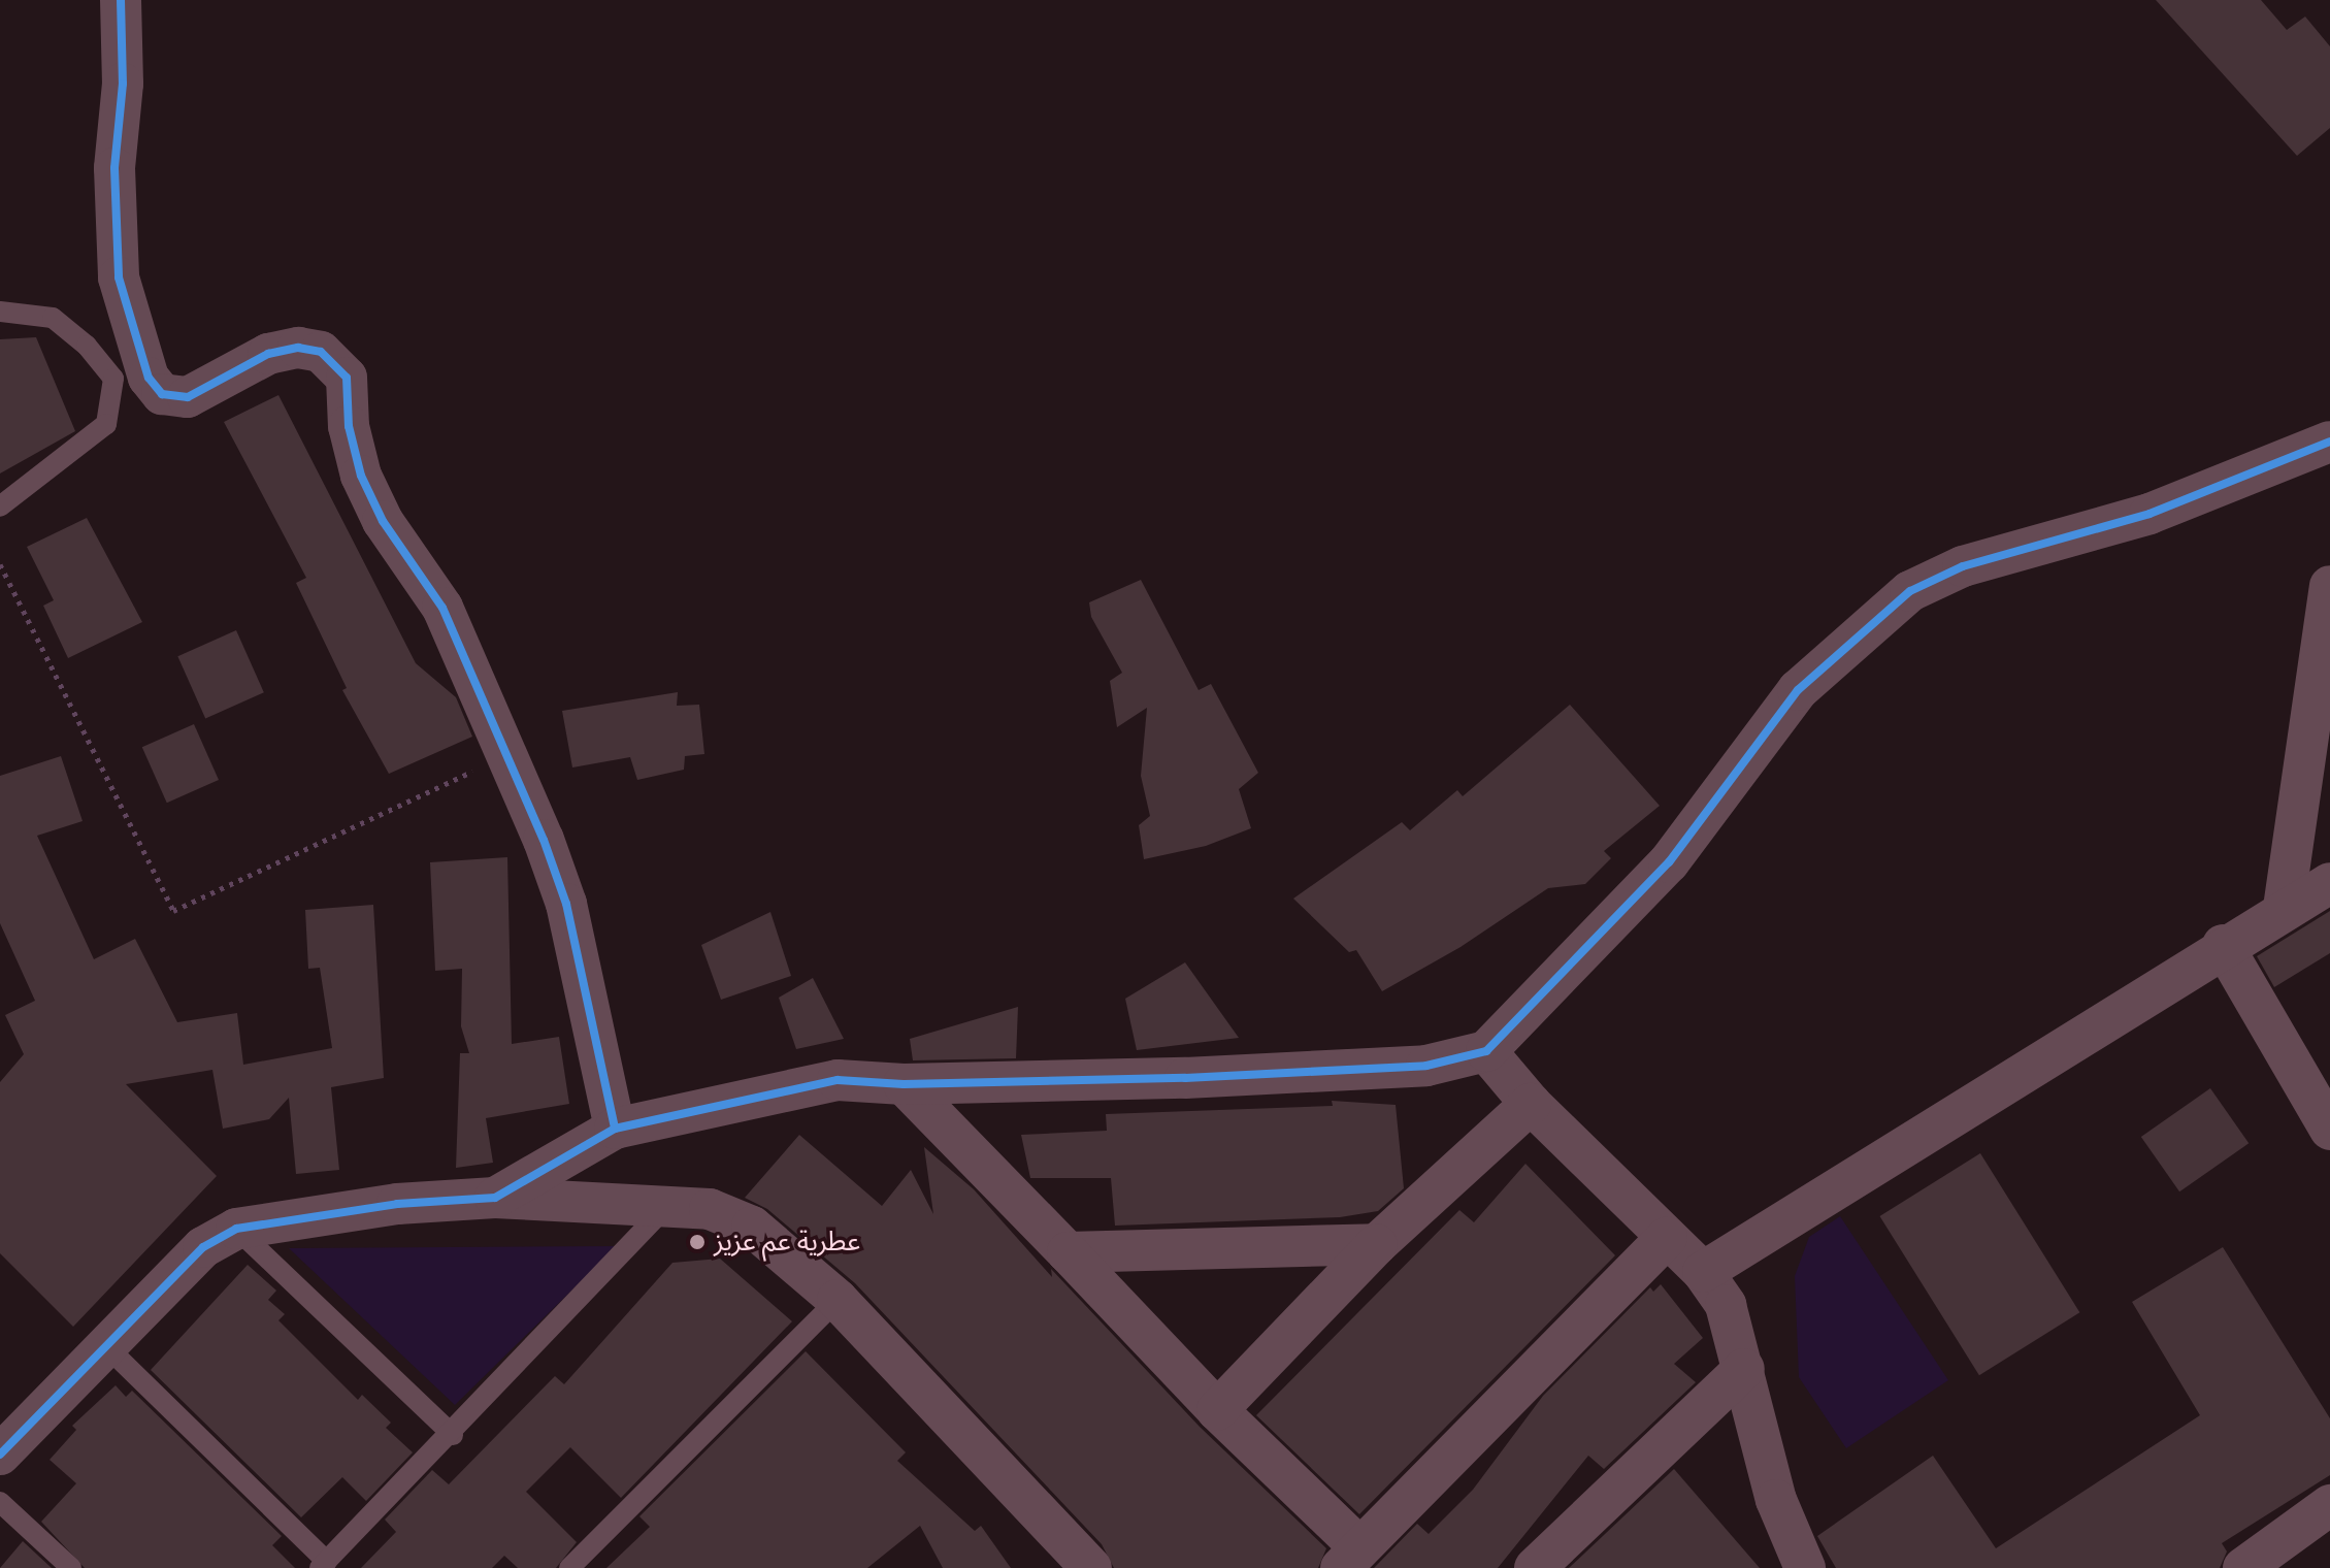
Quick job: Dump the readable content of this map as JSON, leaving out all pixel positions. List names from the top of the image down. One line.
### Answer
{"places":["عطرية عم عزيز"]}
